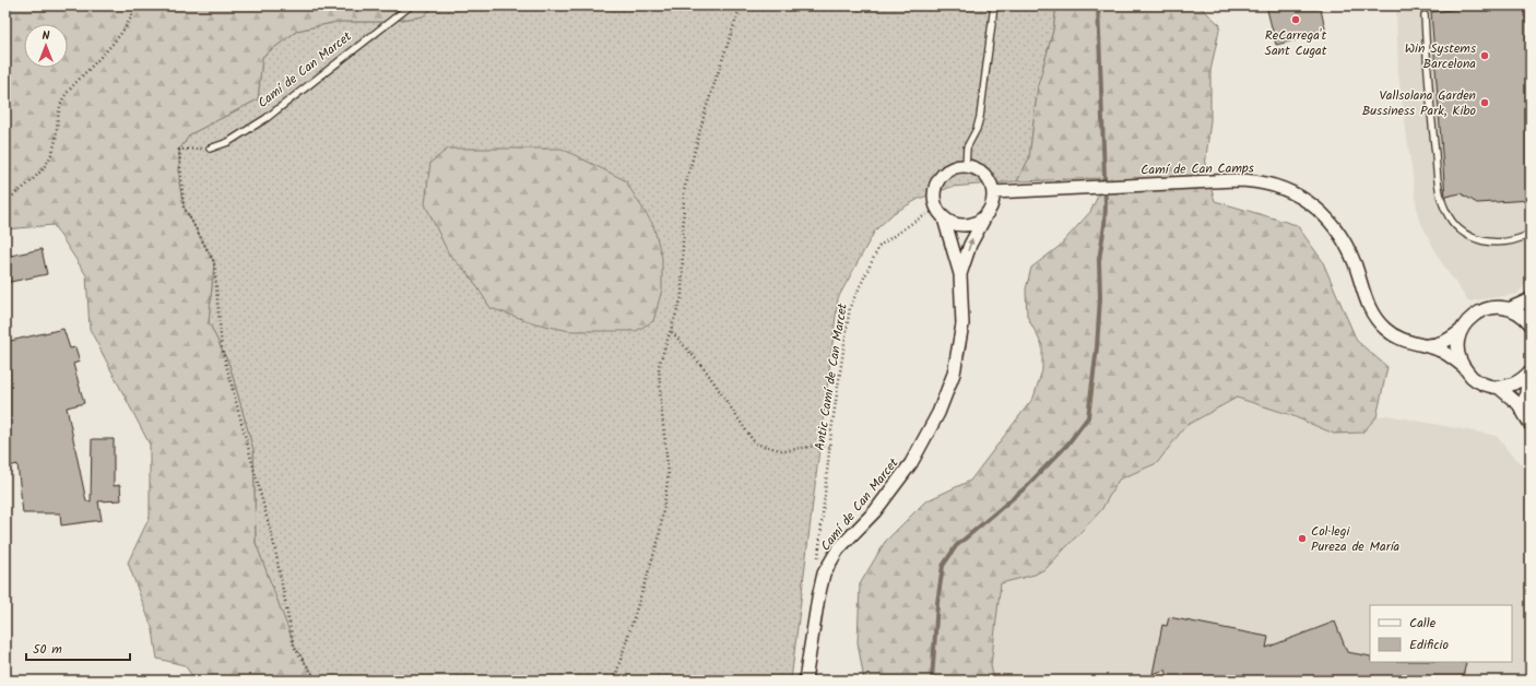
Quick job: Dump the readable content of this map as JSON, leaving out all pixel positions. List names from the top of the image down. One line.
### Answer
{"streets":{"street":["Camí de Can Marcet","Camí de Can Camps"],"path":["Antic Camí de Can Marcet"]},"crossings":[["Camí de Can Marcet","Camí de Can Camps"],["Camí de Can Marcet","Antic Camí de Can Marcet"],["Camí de Can Camps","Antic Camí de Can Marcet"]],"places":["ReCarrega't Sant Cugat","Win Systems Barcelona","Vallsolana Garden Bussiness Park, Kibo","Col·legi Pureza de María"],"legend":["Calle","Edificio"],"scale_bar":"50 m","north":"top"}
